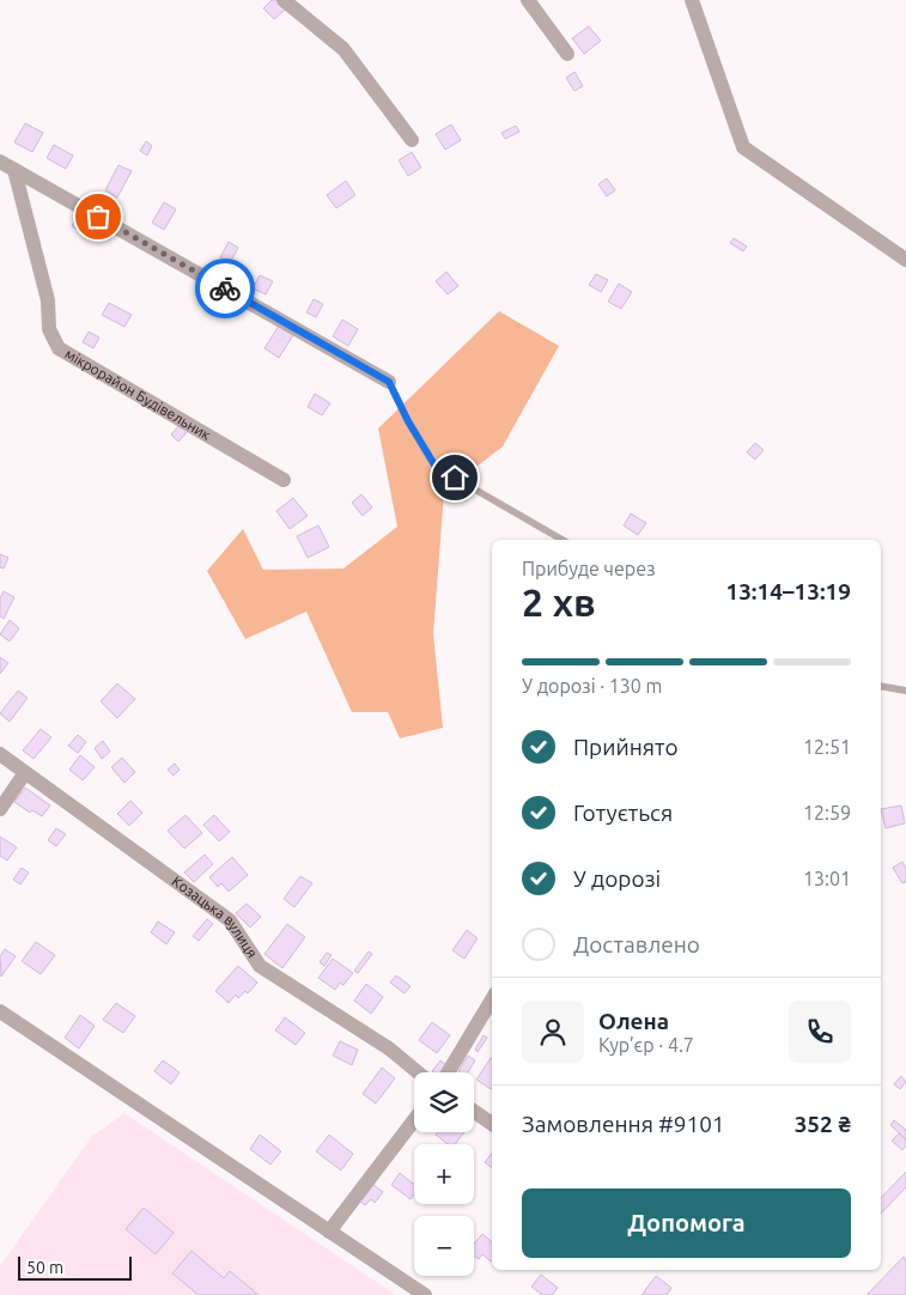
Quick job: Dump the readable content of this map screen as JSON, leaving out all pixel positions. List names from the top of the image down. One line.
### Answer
{"streets":{"street":["мікрорайон Будівельник","Козацька вулиця"]},"scale_bar":"50 m","page":{"heading":["2 хв","Прибуде через","13:14–13:19"],"panel":["Олена","Кур’єр · 4.7","Замовлення #9101","352 ₴"],"bar":"У дорозі · 130 m","list":[["Прийнято","12:51"],["Готується","12:59"],["У дорозі","13:01"],"Доставлено"],"map_buttons":["+","−"],"buttons":"Допомога","scale":"50 m"}}
